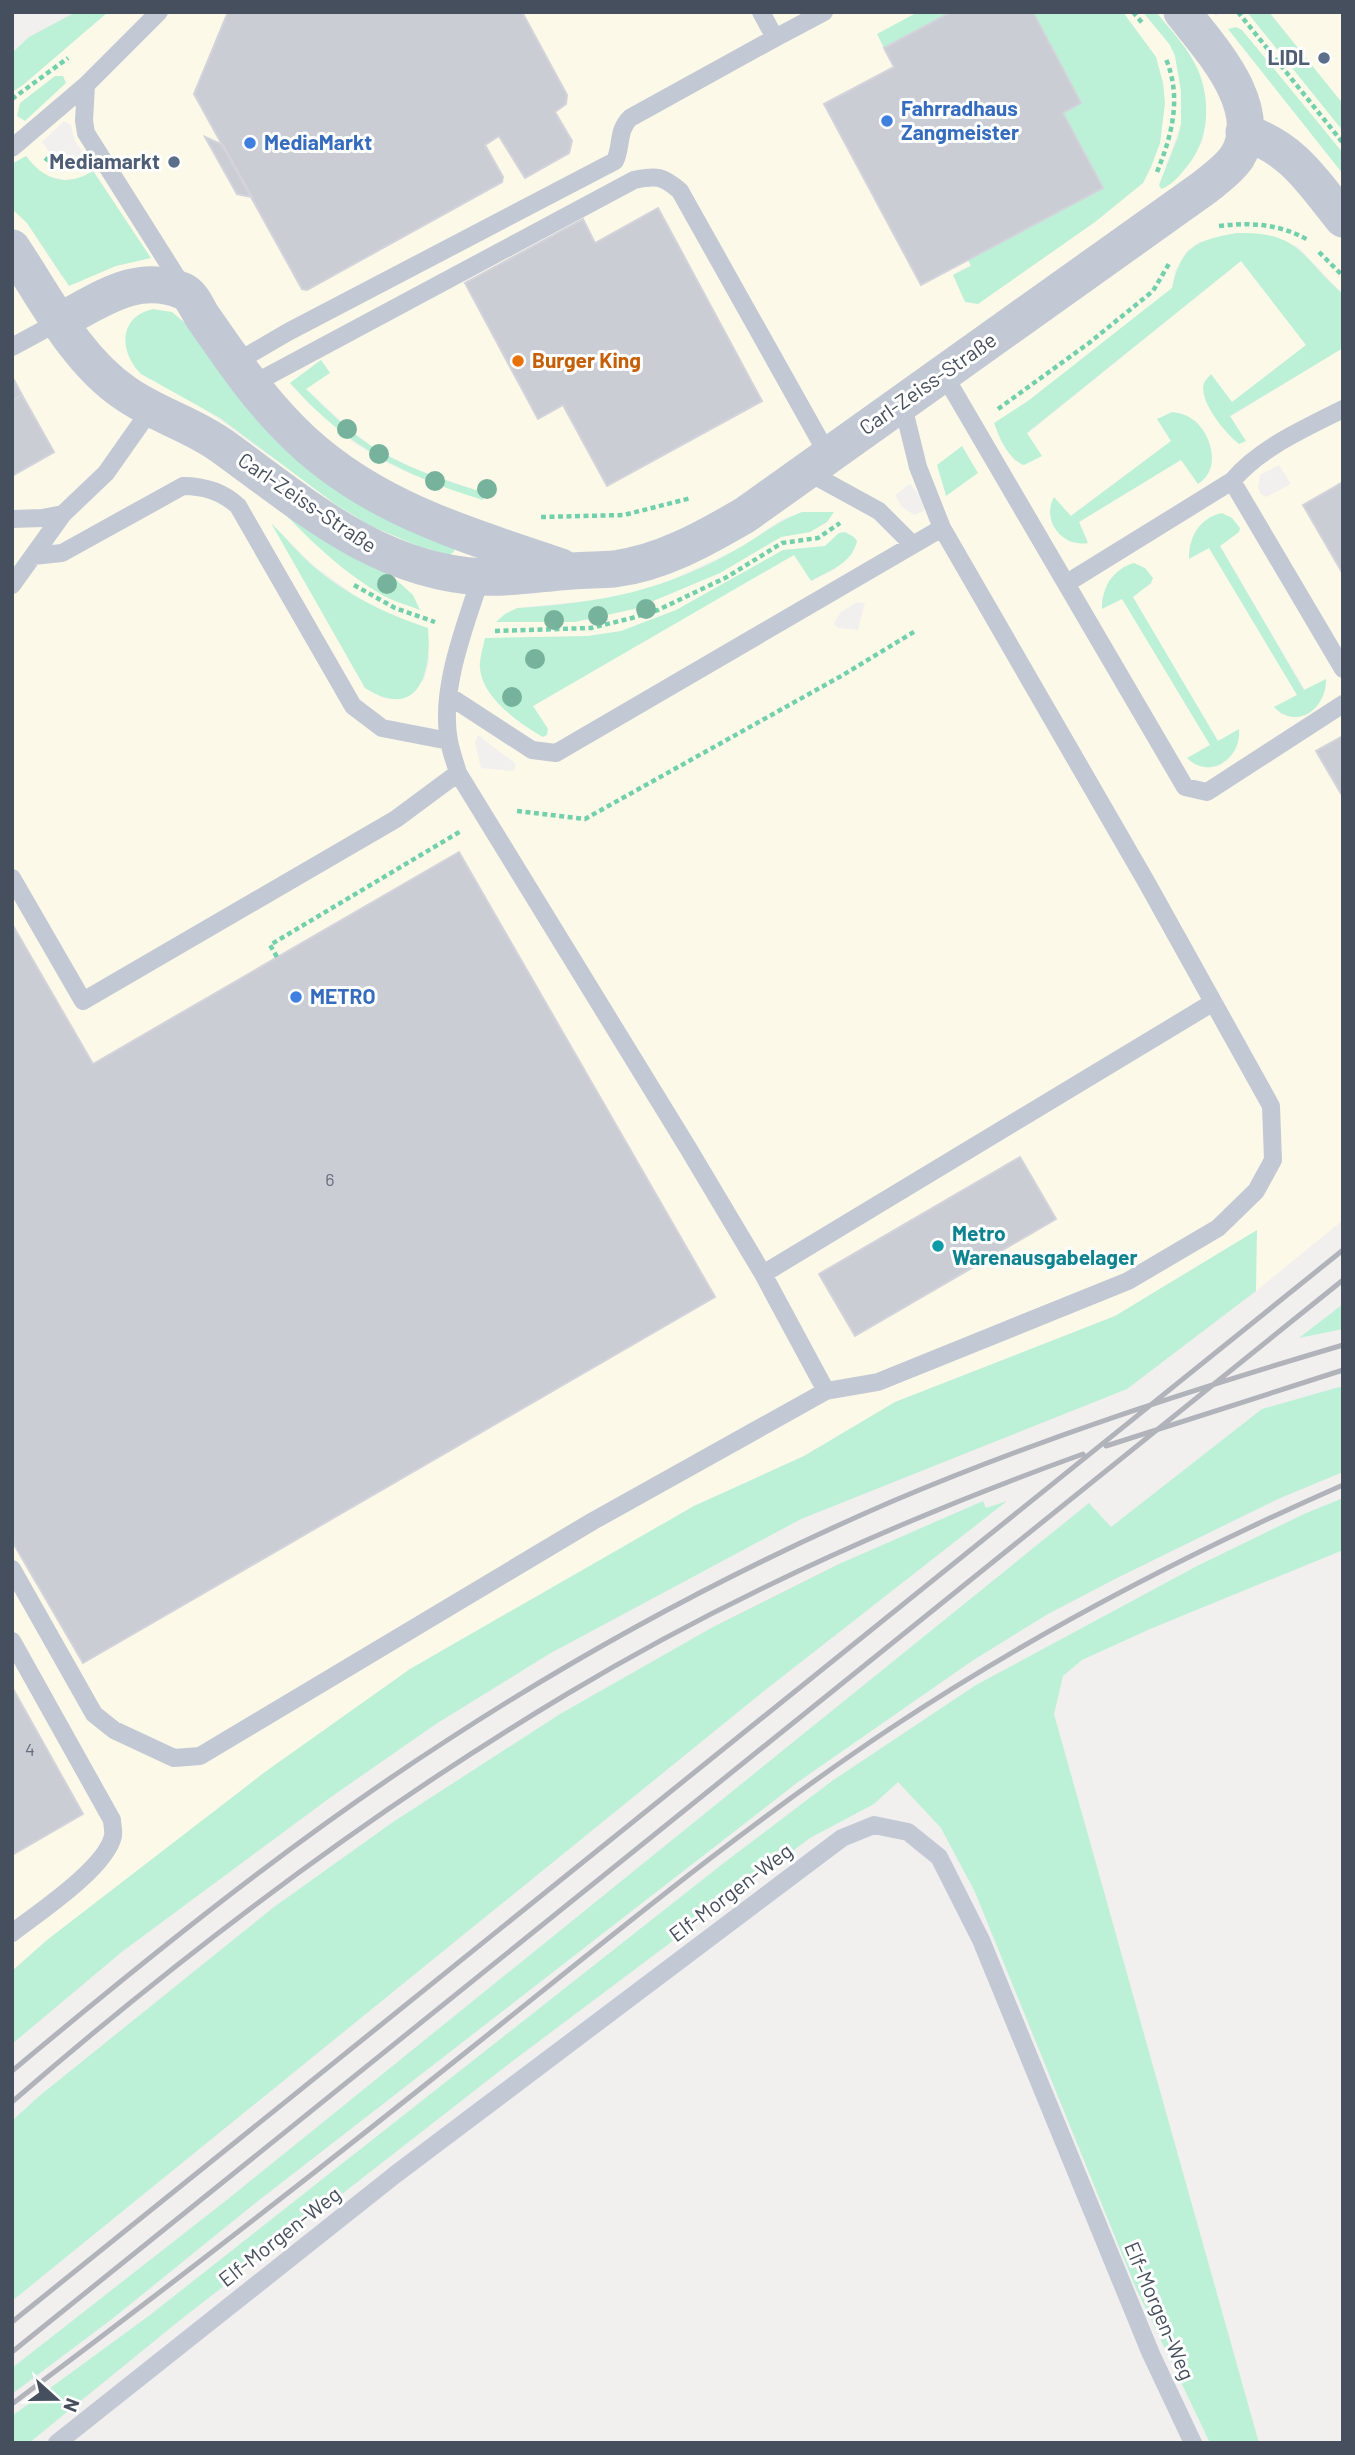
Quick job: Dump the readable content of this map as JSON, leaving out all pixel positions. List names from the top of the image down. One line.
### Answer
{"streets":{"street":["Carl-Zeiss-Straße"],"lane":["Elf-Morgen-Weg"]},"places":["LIDL","Fahrradhaus Zangmeister","MediaMarkt","Mediamarkt","Burger King","METRO","Metro Warenausgabelager"],"house_numbers":["6","4"],"north":"right"}
